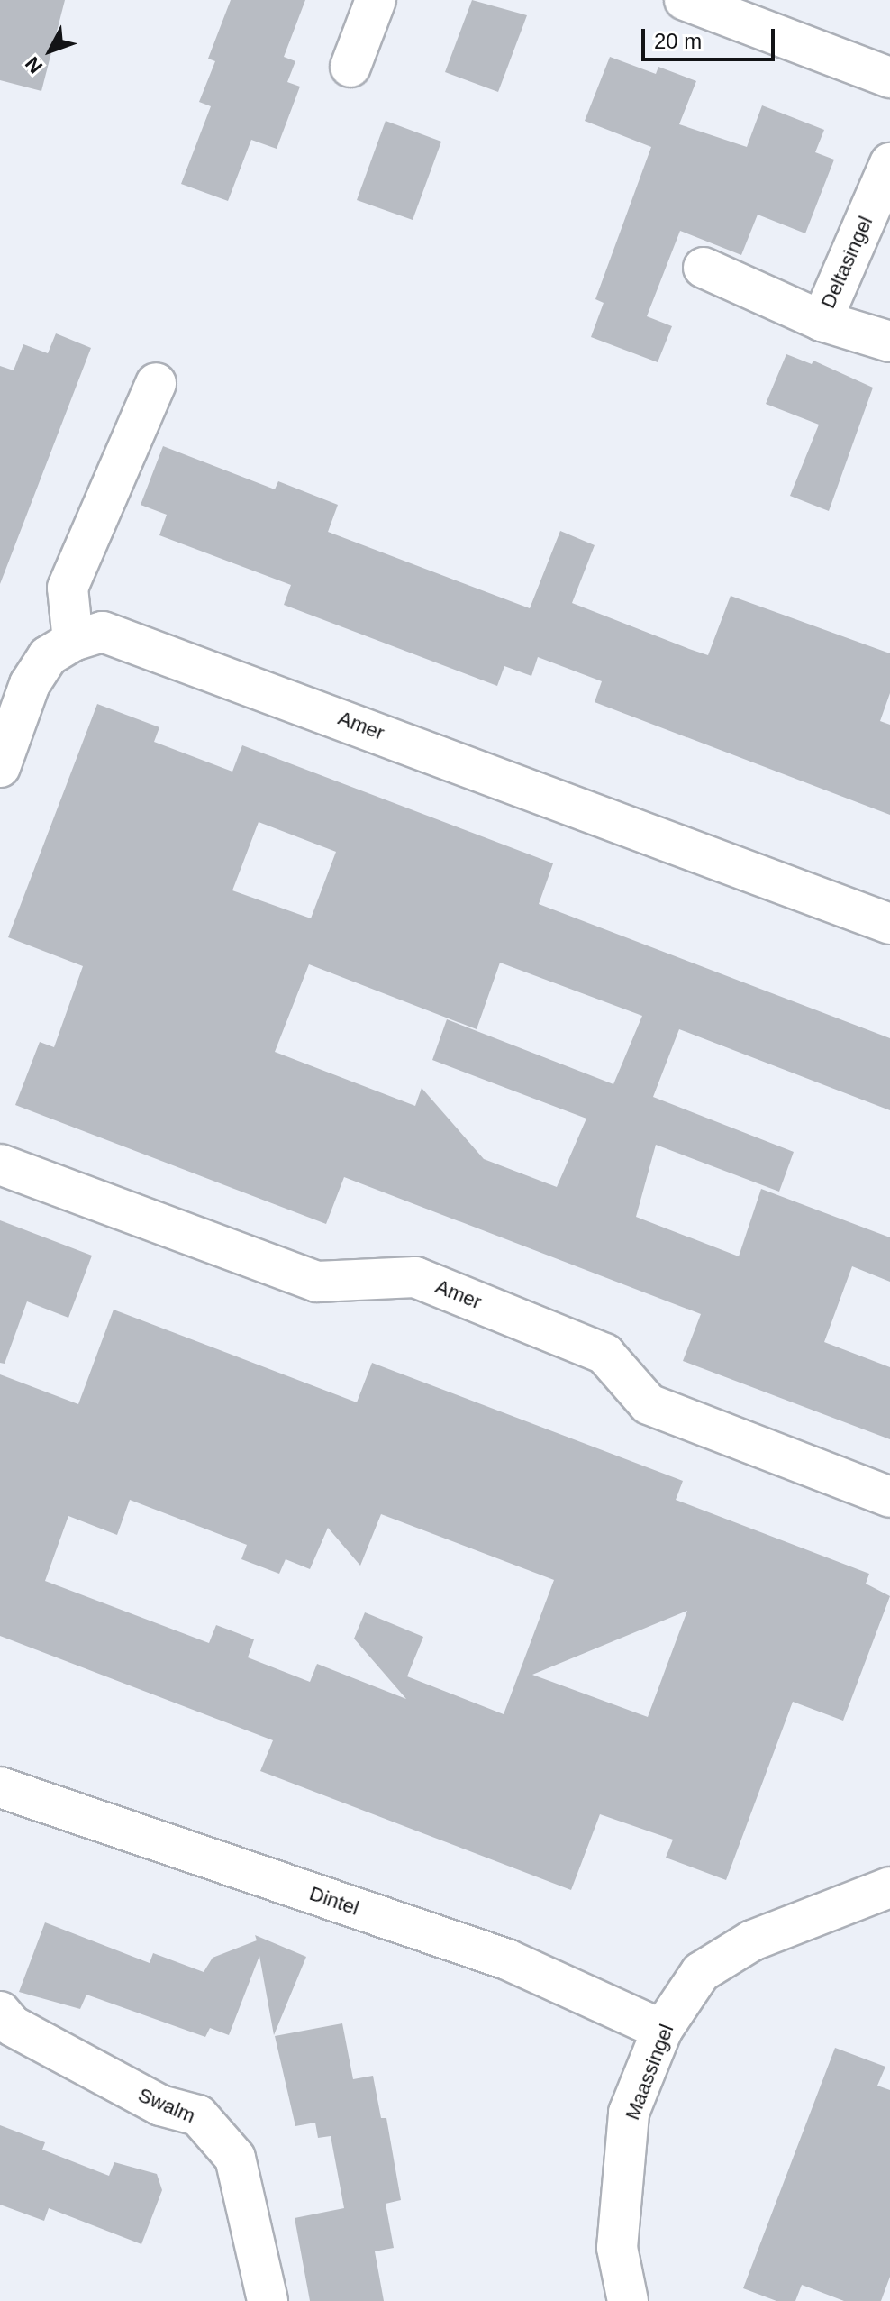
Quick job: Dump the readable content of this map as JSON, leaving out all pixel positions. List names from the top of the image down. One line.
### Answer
{"streets":{"street":["Deltasingel","Amer","Dintel","Maassingel","Swalm"]},"crossings":[["Dintel","Maassingel"]],"scale_bar":"20 m","north":"bottom left"}
